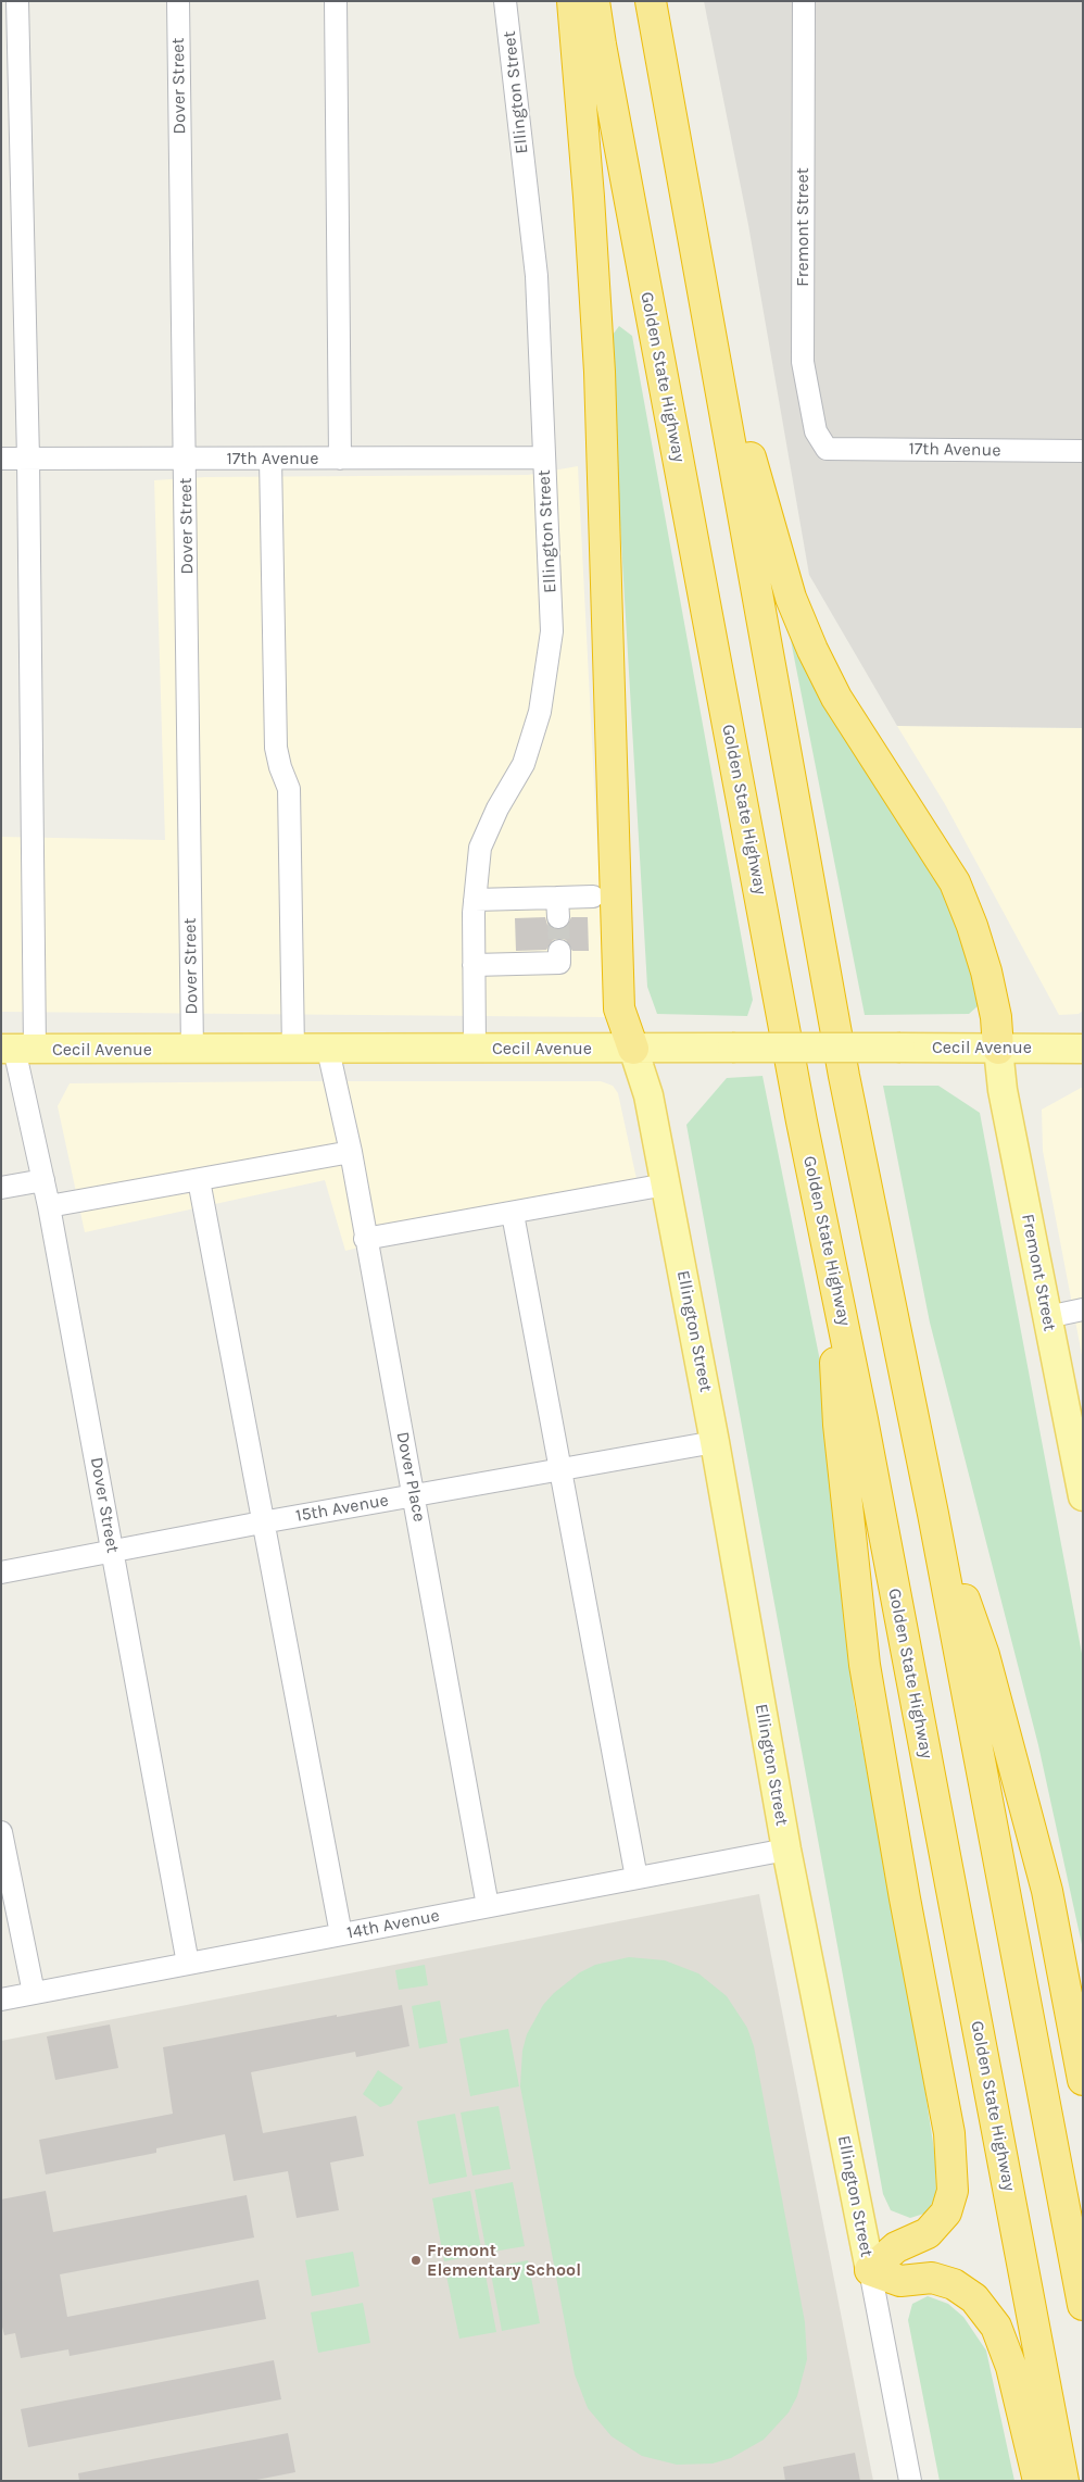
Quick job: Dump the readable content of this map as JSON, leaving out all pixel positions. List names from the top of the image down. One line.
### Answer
{"streets":{"highway":["Golden State Highway"],"main road":["Ellington Street","Fremont Street","Cecil Avenue"],"street":["Dover Street","17th Avenue","Dover Place","15th Avenue","14th Avenue"]},"crossings":[["Dover Street","17th Avenue"],["Dover Street","Cecil Avenue"],["Dover Street","15th Avenue"],["Dover Street","14th Avenue"],["Ellington Street","17th Avenue"],["Ellington Street","Cecil Avenue"],["Ellington Street","15th Avenue"],["Ellington Street","14th Avenue"],["Fremont Street","17th Avenue"],["Fremont Street","Cecil Avenue"],["Cecil Avenue","Dover Place"],["Dover Place","15th Avenue"],["Dover Place","14th Avenue"]],"places":["Fremont Elementary School"]}
